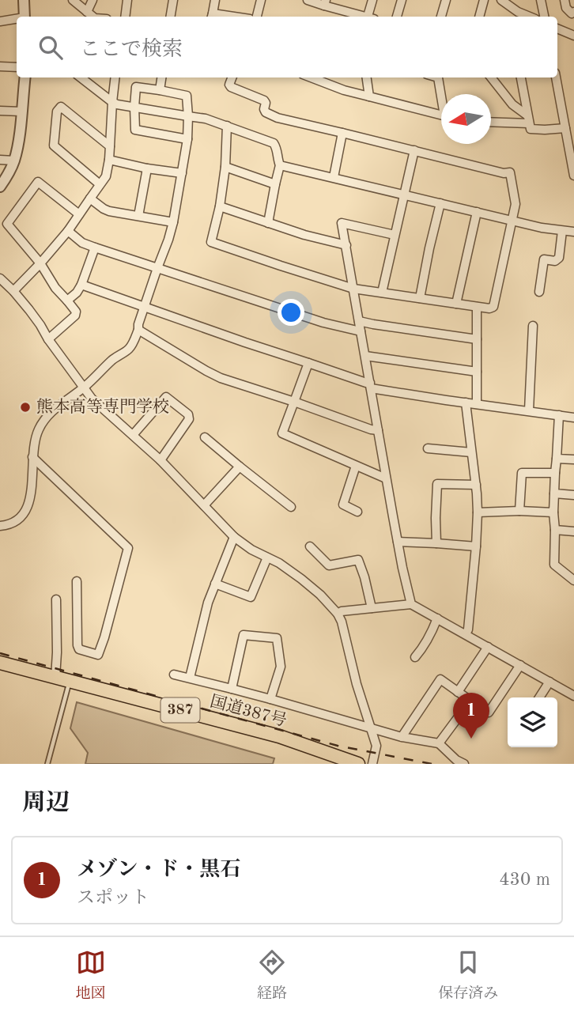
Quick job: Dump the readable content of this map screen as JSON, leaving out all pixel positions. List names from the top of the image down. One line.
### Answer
{"streets":{"highway":["387","国道387号"]},"places":["熊本高等専門学校"],"north":"left","page":{"search":"ここで検索","pins":"1","heading":"周辺","list":[{"mark":"1","name":"メゾン・ド・黒石","note":"スポット","value":"430 m"}],"nav":["地図","経路","保存済み"]}}
